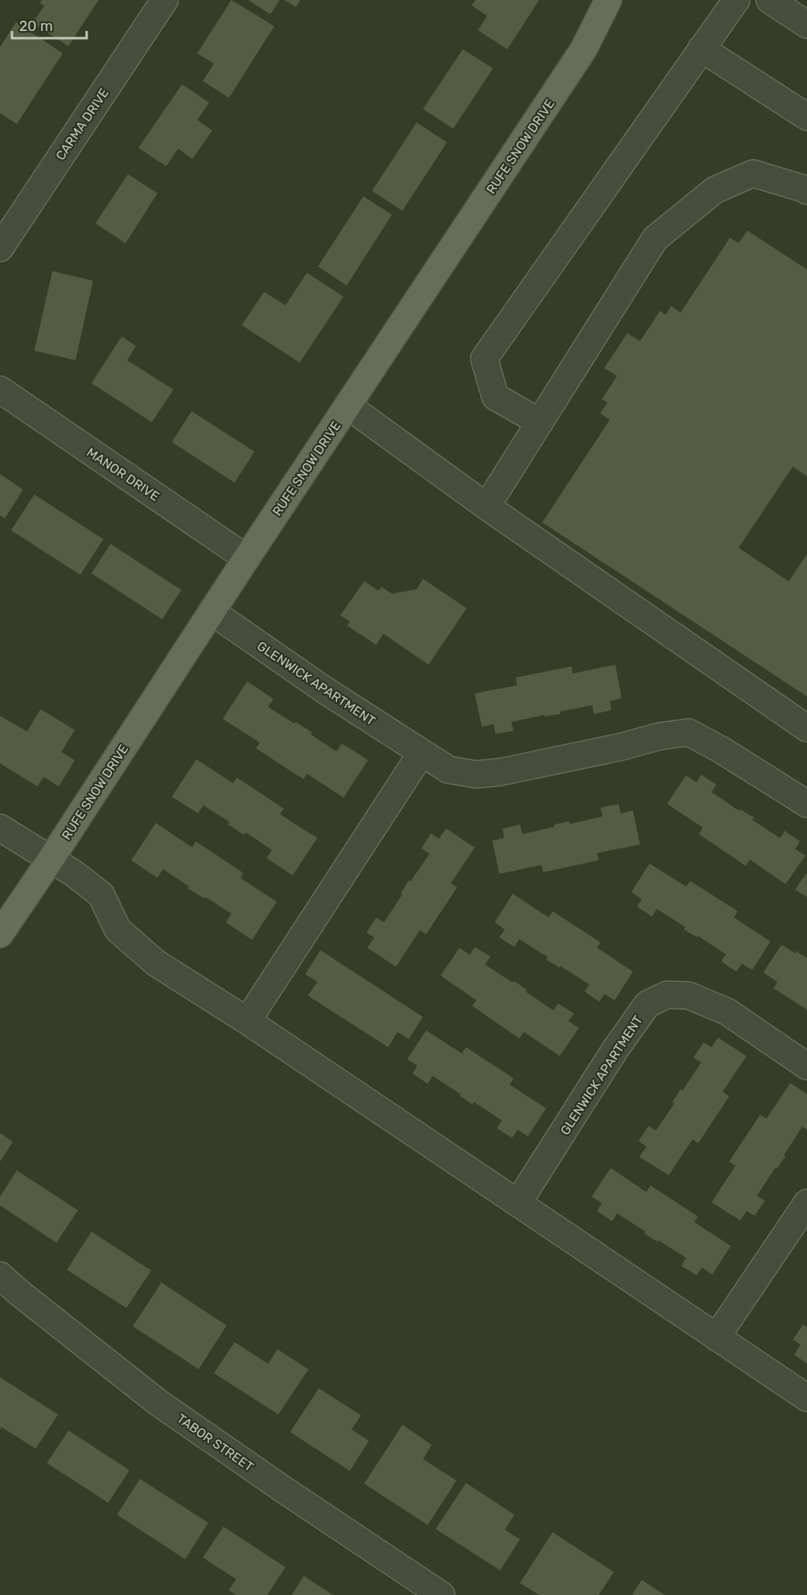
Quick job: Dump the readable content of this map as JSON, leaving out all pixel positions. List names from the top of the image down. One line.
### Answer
{"streets":{"main road":["RUFE SNOW DRIVE"],"street":["CARMA DRIVE","MANOR DRIVE","GLENWICK APARTMENT","TABOR STREET"]},"crossings":[["RUFE SNOW DRIVE","MANOR DRIVE"],["RUFE SNOW DRIVE","GLENWICK APARTMENT"]],"scale_bar":"20 m"}
